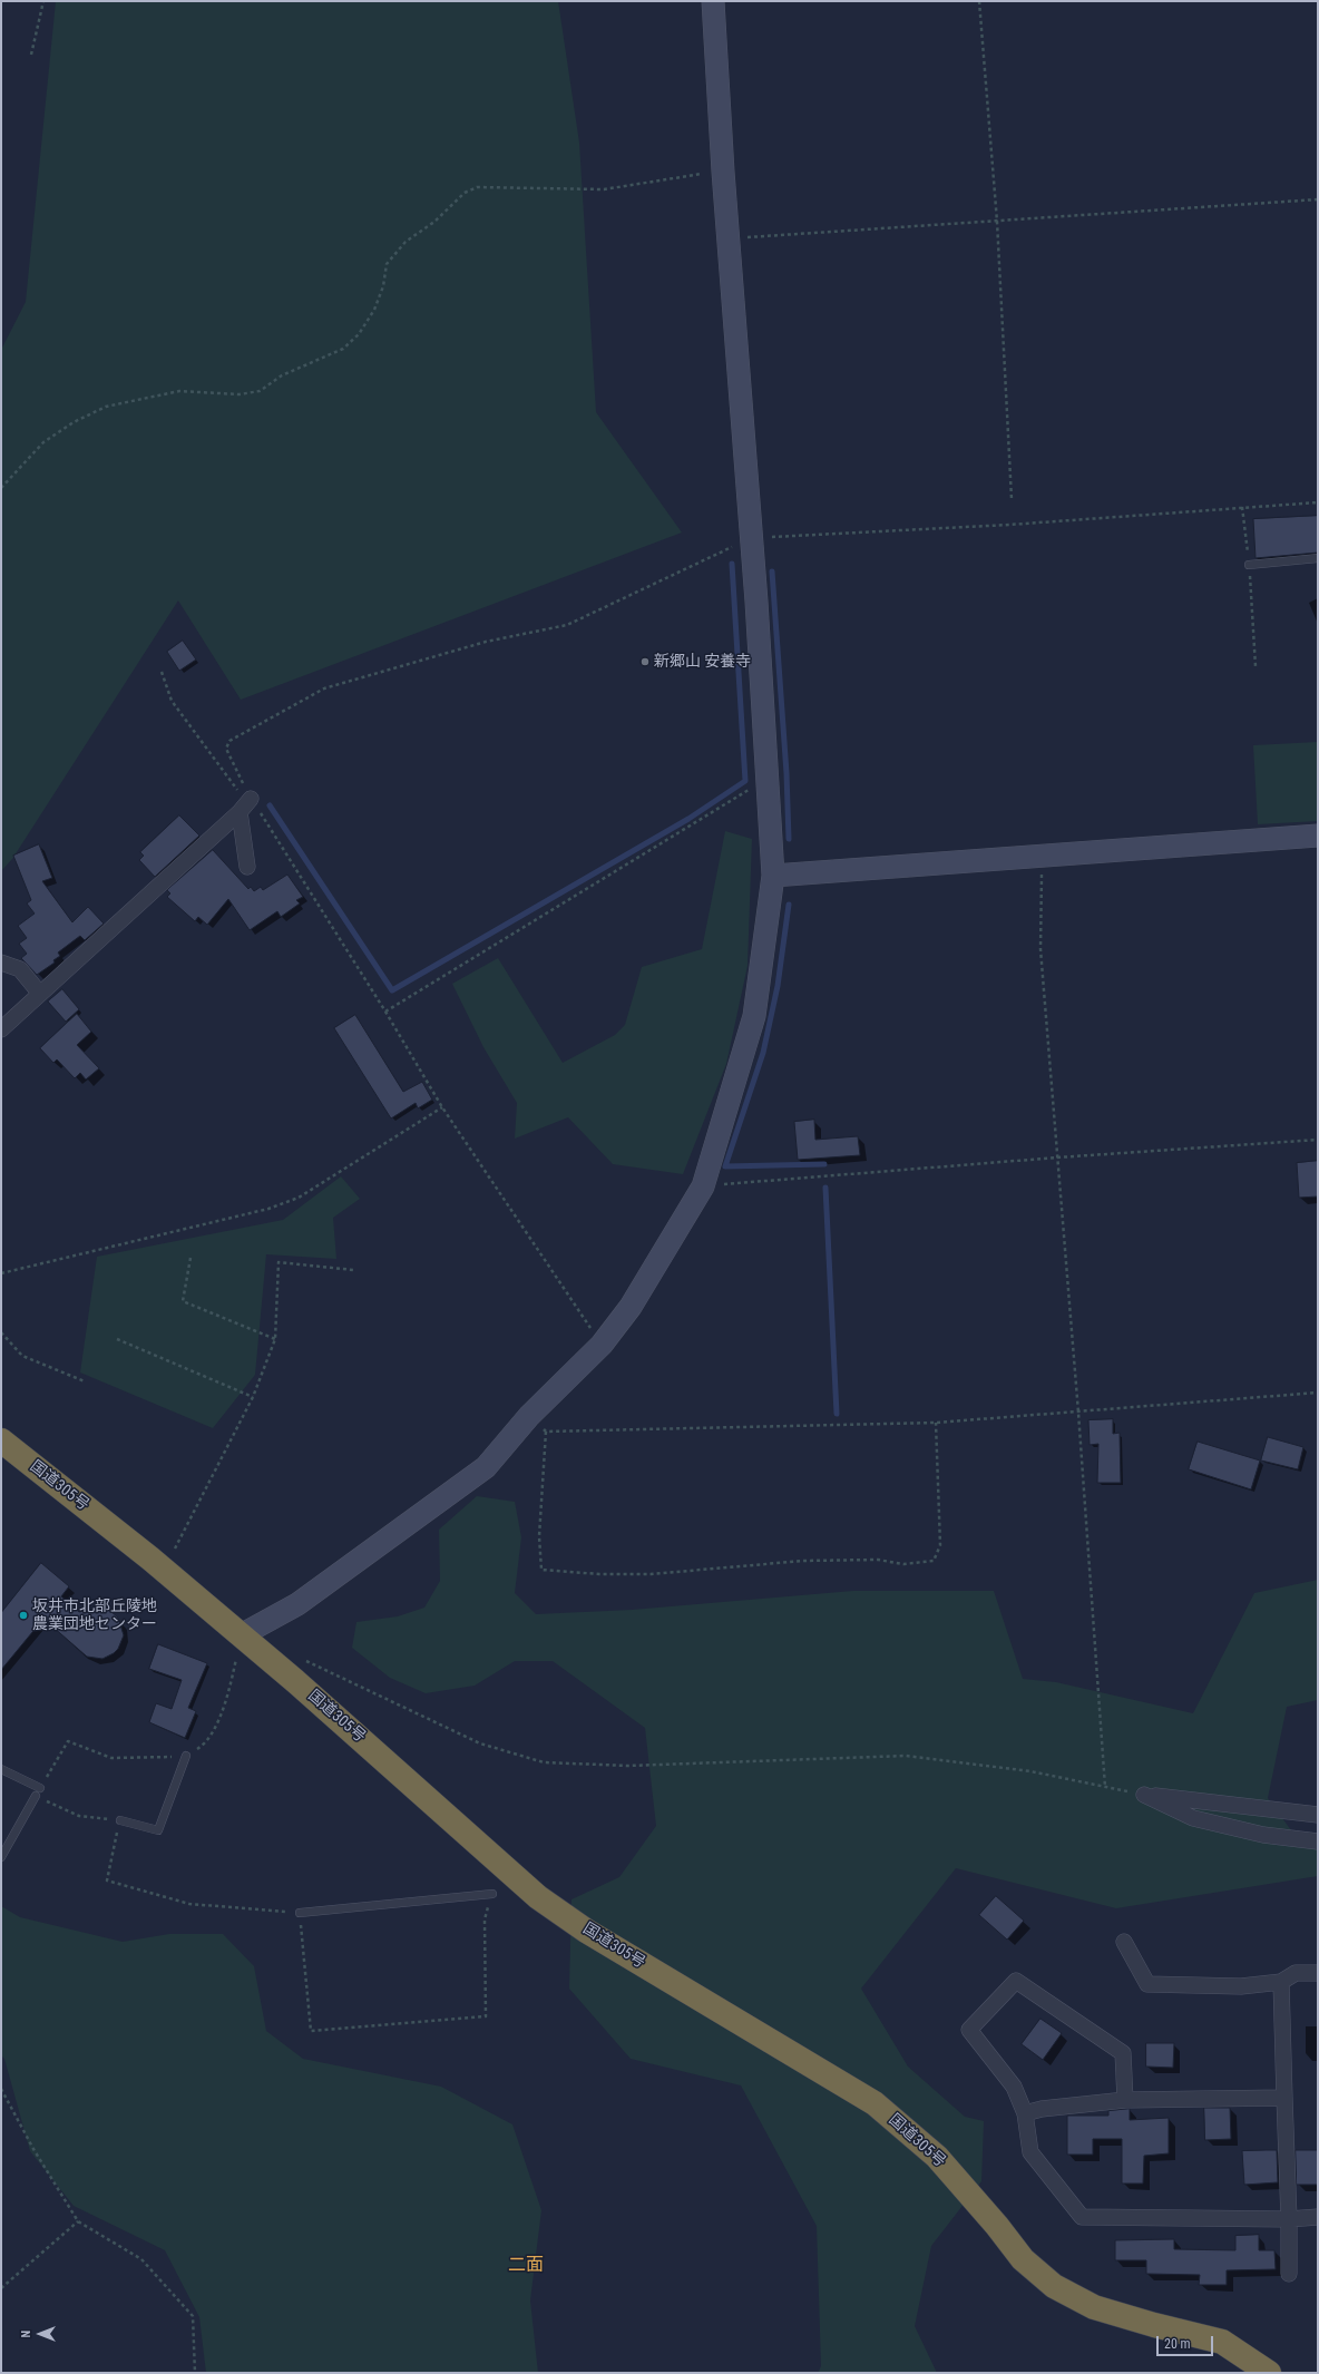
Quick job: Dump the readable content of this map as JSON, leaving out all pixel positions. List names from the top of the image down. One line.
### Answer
{"streets":{"highway":["国道305号"]},"districts":["二面"],"places":["新郷山 安養寺","坂井市北部丘陵地 農業団地センター"],"scale_bar":"20 m","north":"left"}
